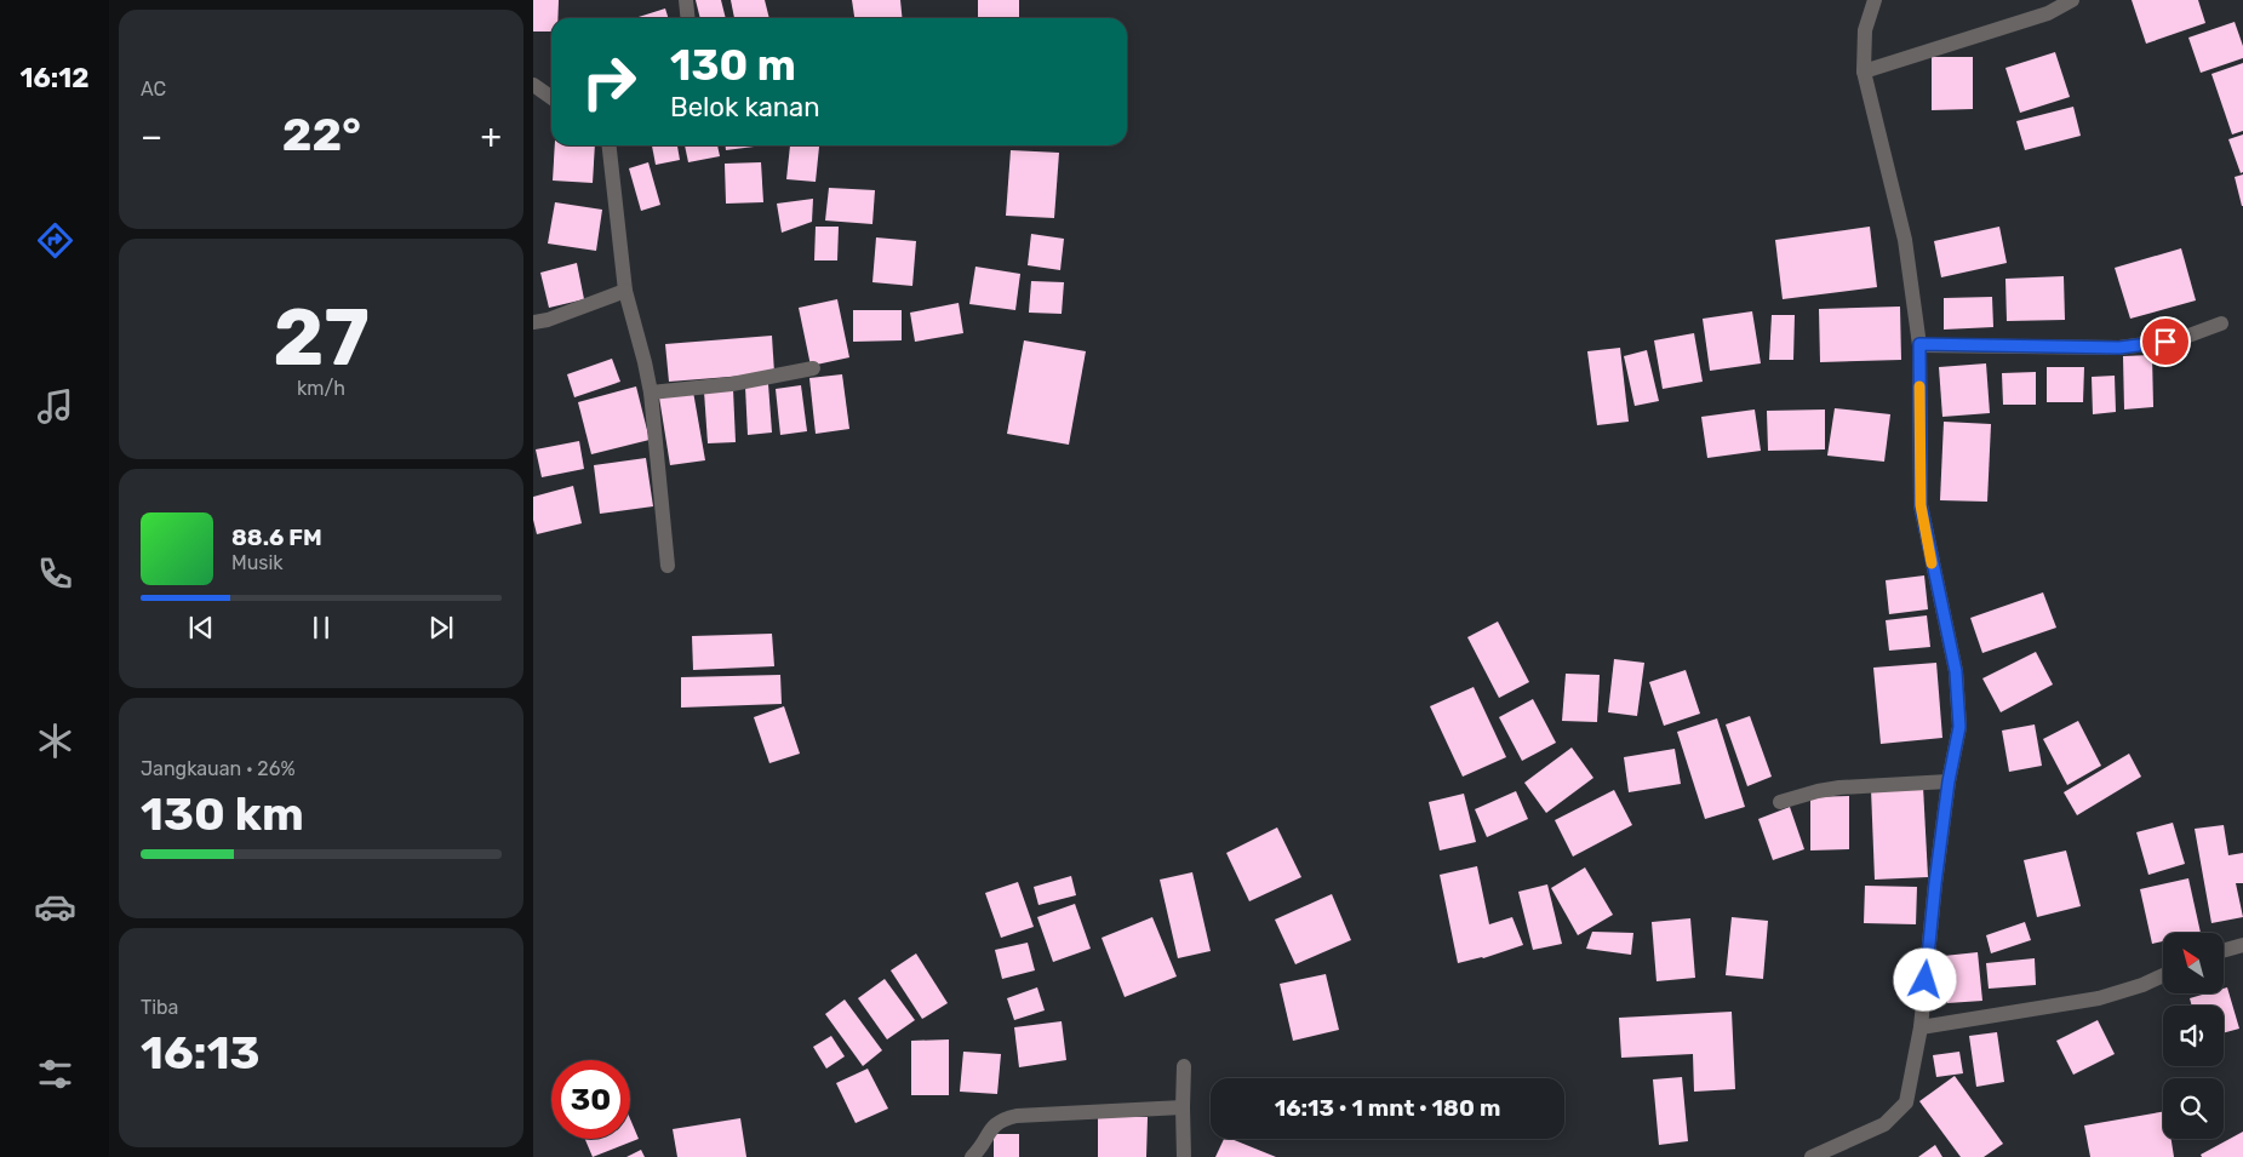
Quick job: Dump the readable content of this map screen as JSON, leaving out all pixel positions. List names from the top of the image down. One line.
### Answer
{"north":"top left","page":{"tabs":"16:12","tile":["AC",["27","km/h"],["Jangkauan · 26%","130 km"],["Tiba","16:13"]],"turn":["130 m","Belok kanan"],"heat":["−","22°","+"],"song":["88.6 FM","Musik"],"limit":"30","trip":"16:13 · 1 mnt · 180 m"}}
